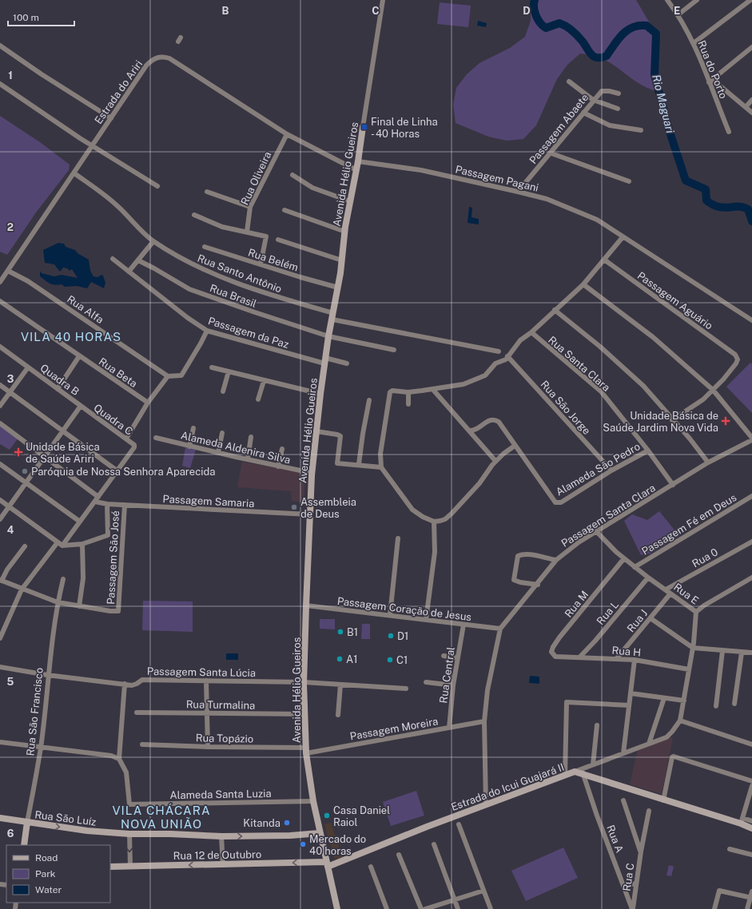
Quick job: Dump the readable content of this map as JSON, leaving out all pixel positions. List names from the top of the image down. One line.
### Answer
{"streets":{"main road":["Avenida Hélio Gueiros","Rua São Francisco","Estrada do Icui Guajará II","Rua São Luíz","Rua 12 de Outubro"],"street":["Rua do Porto","Estrada do Ariri","Passagem Abaete","Rua Oliveira","Passagem Pagani","Rua Belém","Rua Santo Antônio","Rua Brasil","Passagem Aguário","Rua Alfa","Passagem da Paz","Rua Santa Clara","Rua Beta","Quadra B","Rua São Jorge","Quadra C","Alameda Aldenira Silva","Alameda São Pedro","Passagem Samaria","Passagem Santa Clara","Passagem Fé em Deus","Passagem São José","Rua 0","Rua E","Rua M","Passagem Coração de Jesus","Rua L","Rua J","Rua H","Passagem Santa Lúcia","Rua Central","Rua Turmalina","Passagem Moreira","Rua Topázio","Alameda Santa Luzia","Rua A","Rua C"]},"crossings":[["Estrada do Ariri","Avenida Hélio Gueiros"],["Estrada do Ariri","Rua Oliveira"],["Estrada do Ariri","Rua Santo Antônio"],["Estrada do Ariri","Rua Alfa"],["Passagem Abaete","Passagem Pagani"],["Avenida Hélio Gueiros","Passagem Pagani"],["Avenida Hélio Gueiros","Rua Belém"],["Avenida Hélio Gueiros","Rua Santo Antônio"],["Avenida Hélio Gueiros","Rua Brasil"],["Avenida Hélio Gueiros","Passagem da Paz"],["Avenida Hélio Gueiros","Alameda Aldenira Silva"],["Avenida Hélio Gueiros","Passagem Samaria"],["Avenida Hélio Gueiros","Passagem Coração de Jesus"],["Avenida Hélio Gueiros","Passagem Santa Lúcia"],["Avenida Hélio Gueiros","Rua Turmalina"],["Avenida Hélio Gueiros","Passagem Moreira"],["Avenida Hélio Gueiros","Rua Topázio"],["Avenida Hélio Gueiros","Estrada do Icui Guajará II"],["Avenida Hélio Gueiros","Alameda Santa Luzia"],["Avenida Hélio Gueiros","Rua São Luíz"],["Avenida Hélio Gueiros","Rua 12 de Outubro"],["Rua Santa Clara","Alameda São Pedro"],["Rua Santa Clara","Passagem Santa Clara"],["Quadra B","Quadra C"],["Rua São Jorge","Alameda São Pedro"],["Passagem Samaria","Passagem São José"],["Passagem Santa Clara","Rua E"],["Passagem Santa Clara","Passagem Coração de Jesus"],["Passagem Santa Clara","Passagem Moreira"],["Passagem Santa Clara","Estrada do Icui Guajará II"],["Passagem Fé em Deus","Rua E"],["Rua 0","Rua E"],["Rua E","Rua M"],["Rua E","Rua L"],["Rua E","Rua J"],["Rua E","Rua H"],["Rua M","Rua H"],["Passagem Coração de Jesus","Rua Central"],["Rua L","Rua H"],["Rua J","Rua H"],["Passagem Santa Lúcia","Rua São Francisco"],["Rua Central","Passagem Moreira"],["Rua São Francisco","Rua São Luíz"],["Passagem Moreira","Rua Topázio"],["Estrada do Icui Guajará II","Rua A"],["Estrada do Icui Guajará II","Rua 12 de Outubro"],["Rua A","Rua C"]],"one_way":["Rua São Luíz","Rua 12 de Outubro"],"districts":["VILA 40 HORAS","VILA CHÁCARA NOVA UNIÃO"],"water":["Rio Maguari"],"places":{"transit":["Final de Linha - 40 Horas"],"health":["Unidade Básica de Saúde Jardim Nova Vida","Unidade Básica de Saúde Ariri"],"other":["Paróquia de Nossa Senhora Aparecida","Assembleia de Deus","B1","D1","A1","C1","Casa Daniel Raiol","Kitanda","Mercado do 40 horas"]},"legend":["Road","Park","Water"],"scale_bar":"100 m","grid":{"columns":["B","C","D","E"],"rows":["1","2","3","4","5","6"]}}
